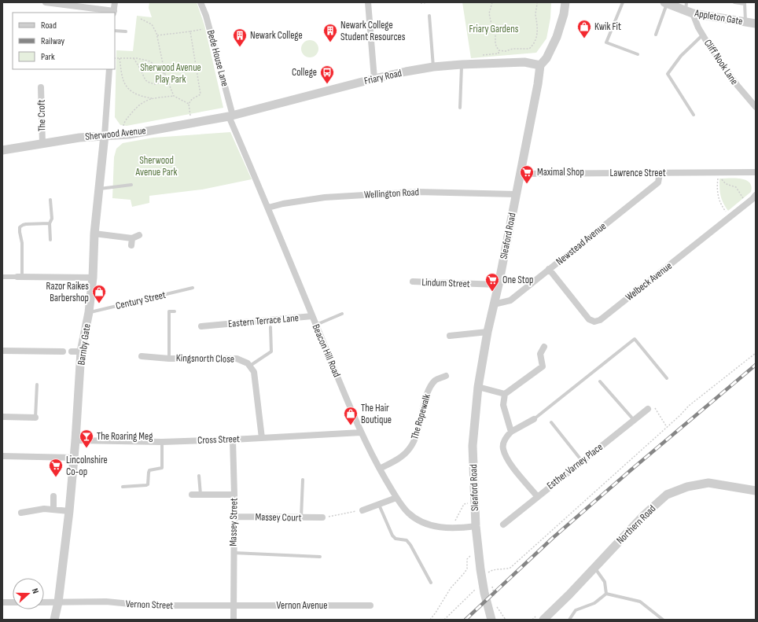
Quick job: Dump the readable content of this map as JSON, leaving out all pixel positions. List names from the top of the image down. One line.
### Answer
{"streets":{"street":["Appleton Gate","Bede House Lane","Cliff Nook Lane","Friary Road","The Croft","Sherwood Avenue","Lawrence Street","Wellington Road","Sleaford Road","Newstead Avenue","Welbeck Avenue","Lindum Street","Eastern Terrace Lane","Barnby Gate","Beacon Hill Road","Kingsnorth Close","The Ropewalk","Cross Street","Esther Varney Place","Massey Court","Massey Street","Northern Road","Vernon Street","Vernon Avenue"],"lane":["Century Street"]},"crossings":[["Appleton Gate","Cliff Nook Lane"],["Bede House Lane","Friary Road"],["Bede House Lane","Sherwood Avenue"],["Bede House Lane","Beacon Hill Road"],["Friary Road","Sherwood Avenue"],["Friary Road","Sleaford Road"],["Friary Road","Beacon Hill Road"],["The Croft","Sherwood Avenue"],["Sherwood Avenue","Barnby Gate"],["Sherwood Avenue","Beacon Hill Road"],["Lawrence Street","Sleaford Road"],["Lawrence Street","Newstead Avenue"],["Wellington Road","Sleaford Road"],["Wellington Road","Beacon Hill Road"],["Sleaford Road","Newstead Avenue"],["Sleaford Road","Lindum Street"],["Sleaford Road","Beacon Hill Road"],["Newstead Avenue","Welbeck Avenue"],["Century Street","Barnby Gate"],["Eastern Terrace Lane","Beacon Hill Road"],["Barnby Gate","Cross Street"],["Barnby Gate","Vernon Street"],["Beacon Hill Road","The Ropewalk"],["Beacon Hill Road","Cross Street"],["Cross Street","Massey Street"],["Massey Court","Massey Street"],["Massey Street","Vernon Street"],["Massey Street","Vernon Avenue"],["Vernon Street","Vernon Avenue"]],"parks":["Friary Gardens","Sherwood Avenue Play Park","Sherwood Avenue Park"],"places":{"shop":["Kwik Fit","Razor Raikes Barbershop","The Hair Boutique"],"building":["Newark College Student Resources","Newark College"],"bus stop":["College"],"supermarket":["Maximal Shop","One Stop","Lincolnshire Co-op"],"bar":["The Roaring Meg"]},"legend":["Road","Railway","Park"],"north":"right"}
